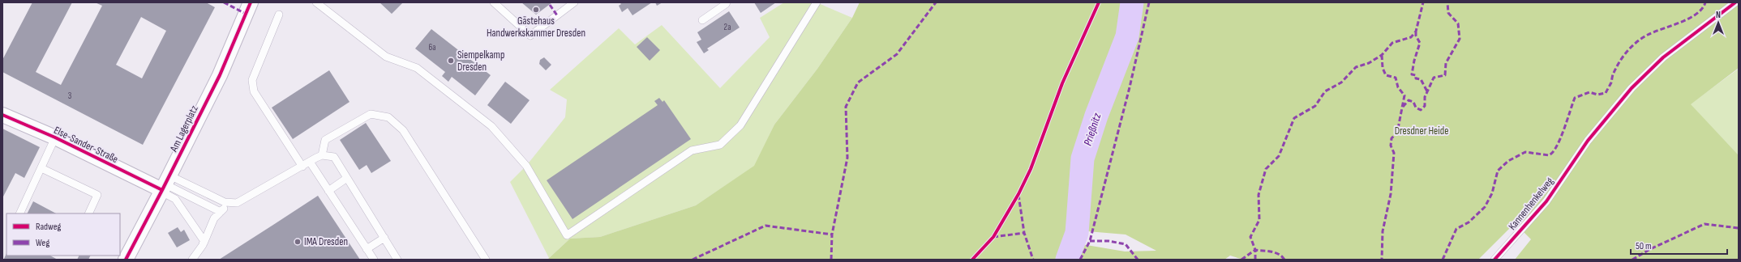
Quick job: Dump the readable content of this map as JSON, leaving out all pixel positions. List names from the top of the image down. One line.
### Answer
{"streets":{"street":["Am Lagerplatz","Else-Sander-Straße"],"lane":["Kannenhenkelweg"]},"crossings":[["Am Lagerplatz","Else-Sander-Straße"]],"water":["Prießnitz"],"parks":["Dresdner Heide"],"places":["Gästehaus Handwerkskammer Dresden","Siempelkamp Dresden","IMA Dresden"],"house_numbers":["2a","6a","3"],"legend":["Radweg","Weg"],"scale_bar":"50 m","north":"top"}
